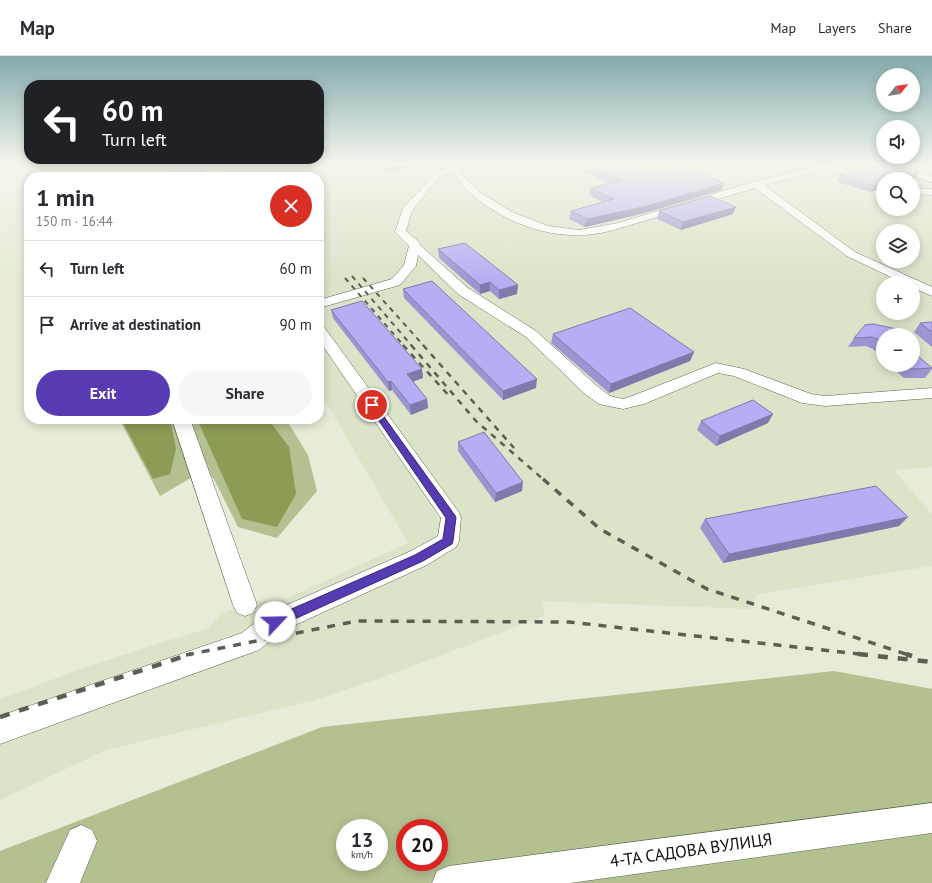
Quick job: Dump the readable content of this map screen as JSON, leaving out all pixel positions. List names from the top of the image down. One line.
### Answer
{"streets":{"street":["4-ТА САДОВА ВУЛИЦЯ"]},"north":"top right","page":{"header":"Map","nav":["Map","Layers","Share"],"map_buttons":["+","−"],"turn":["60 m","Turn left"],"heading":["1 min","150 m · 16:44"],"list":[{"name":"Turn left","value":"60 m"},{"name":"Arrive at destination","value":"90 m"}],"buttons":["Exit","Share"],"speed":"13 km/h","limit":"20"}}
